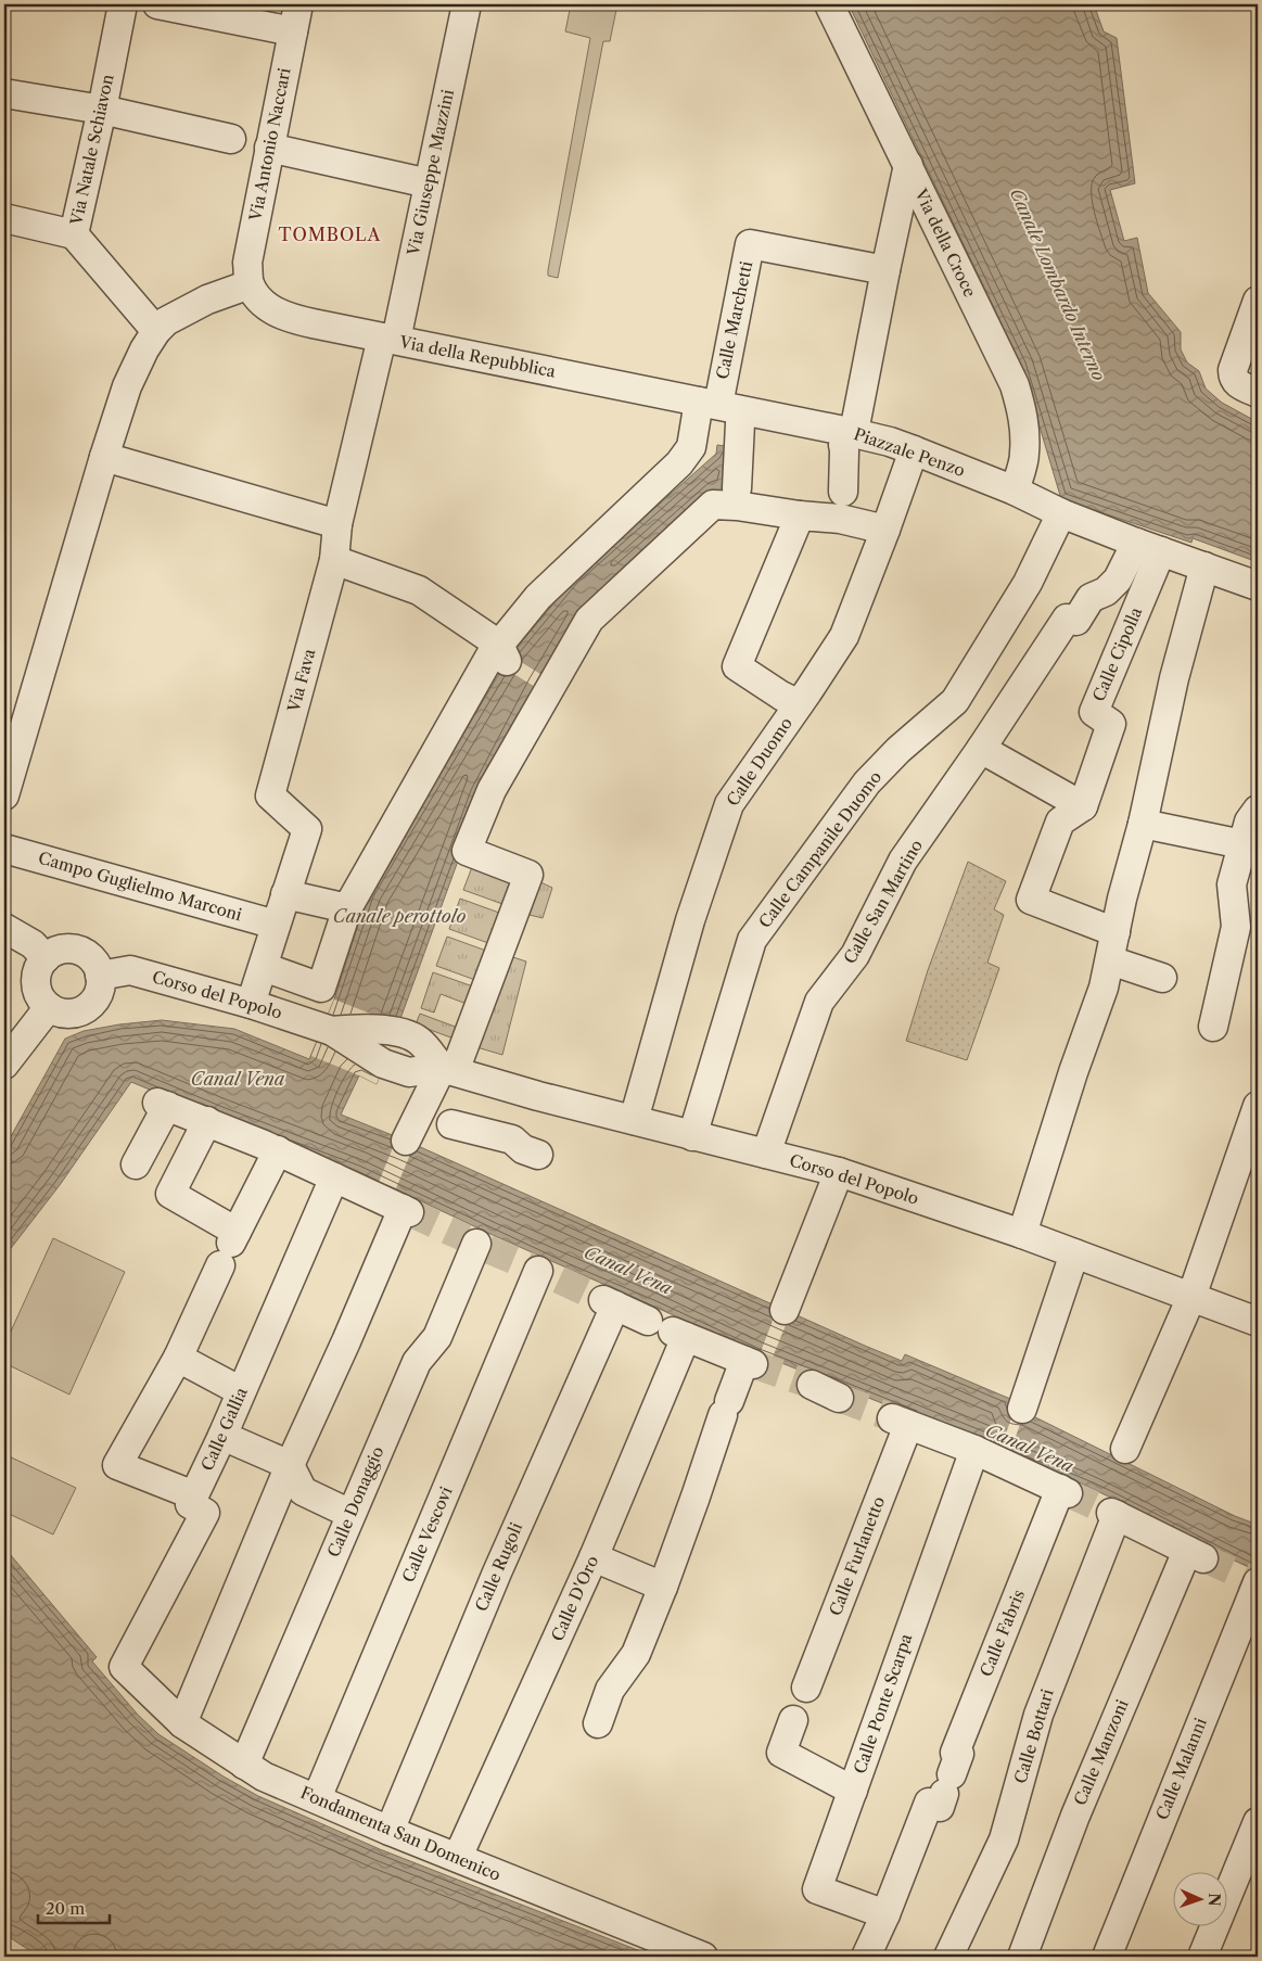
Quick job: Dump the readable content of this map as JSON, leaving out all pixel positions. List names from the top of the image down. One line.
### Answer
{"streets":{"street":["Via Antonio Naccari","Via Natale Schiavon","Via Giuseppe Mazzini","Via della Croce","Calle Marchetti","Via della Repubblica","Piazzale Penzo","Calle Cipolla","Via Fava","Calle Duomo","Calle Campanile Duomo","Campo Guglielmo Marconi","Calle San Martino","Corso del Popolo","Calle Gallia","Calle Donaggio","Calle Vescovi","Calle Furlanetto","Calle Rugoli","Calle D'Oro","Calle Fabris","Calle Ponte Scarpa","Calle Bottari","Calle Manzoni","Calle Malanni","Fondamenta San Domenico"]},"crossings":[["Via Antonio Naccari","Via della Repubblica"],["Via Giuseppe Mazzini","Via della Repubblica"],["Via Giuseppe Mazzini","Via Fava"],["Via della Croce","Piazzale Penzo"],["Calle Marchetti","Via della Repubblica"],["Calle Marchetti","Piazzale Penzo"],["Via della Repubblica","Piazzale Penzo"],["Via della Repubblica","Via Fava"],["Piazzale Penzo","Calle Cipolla"],["Piazzale Penzo","Calle Duomo"],["Piazzale Penzo","Calle Campanile Duomo"],["Piazzale Penzo","Calle San Martino"],["Calle Cipolla","Calle San Martino"],["Via Fava","Campo Guglielmo Marconi"],["Via Fava","Corso del Popolo"],["Calle Duomo","Corso del Popolo"],["Calle Campanile Duomo","Corso del Popolo"],["Calle San Martino","Corso del Popolo"],["Calle Gallia","Fondamenta San Domenico"],["Calle Donaggio","Fondamenta San Domenico"],["Calle Vescovi","Fondamenta San Domenico"],["Calle Furlanetto","Calle Fabris"],["Calle Furlanetto","Calle Ponte Scarpa"],["Calle Rugoli","Calle D'Oro"],["Calle Rugoli","Fondamenta San Domenico"],["Calle D'Oro","Fondamenta San Domenico"],["Calle Fabris","Calle Ponte Scarpa"],["Calle Bottari","Calle Manzoni"]],"districts":["TOMBOLA"],"water":["Canale Lombardo Interno","Canale perottolo","Canal Vena"],"scale_bar":"20 m","north":"right"}
